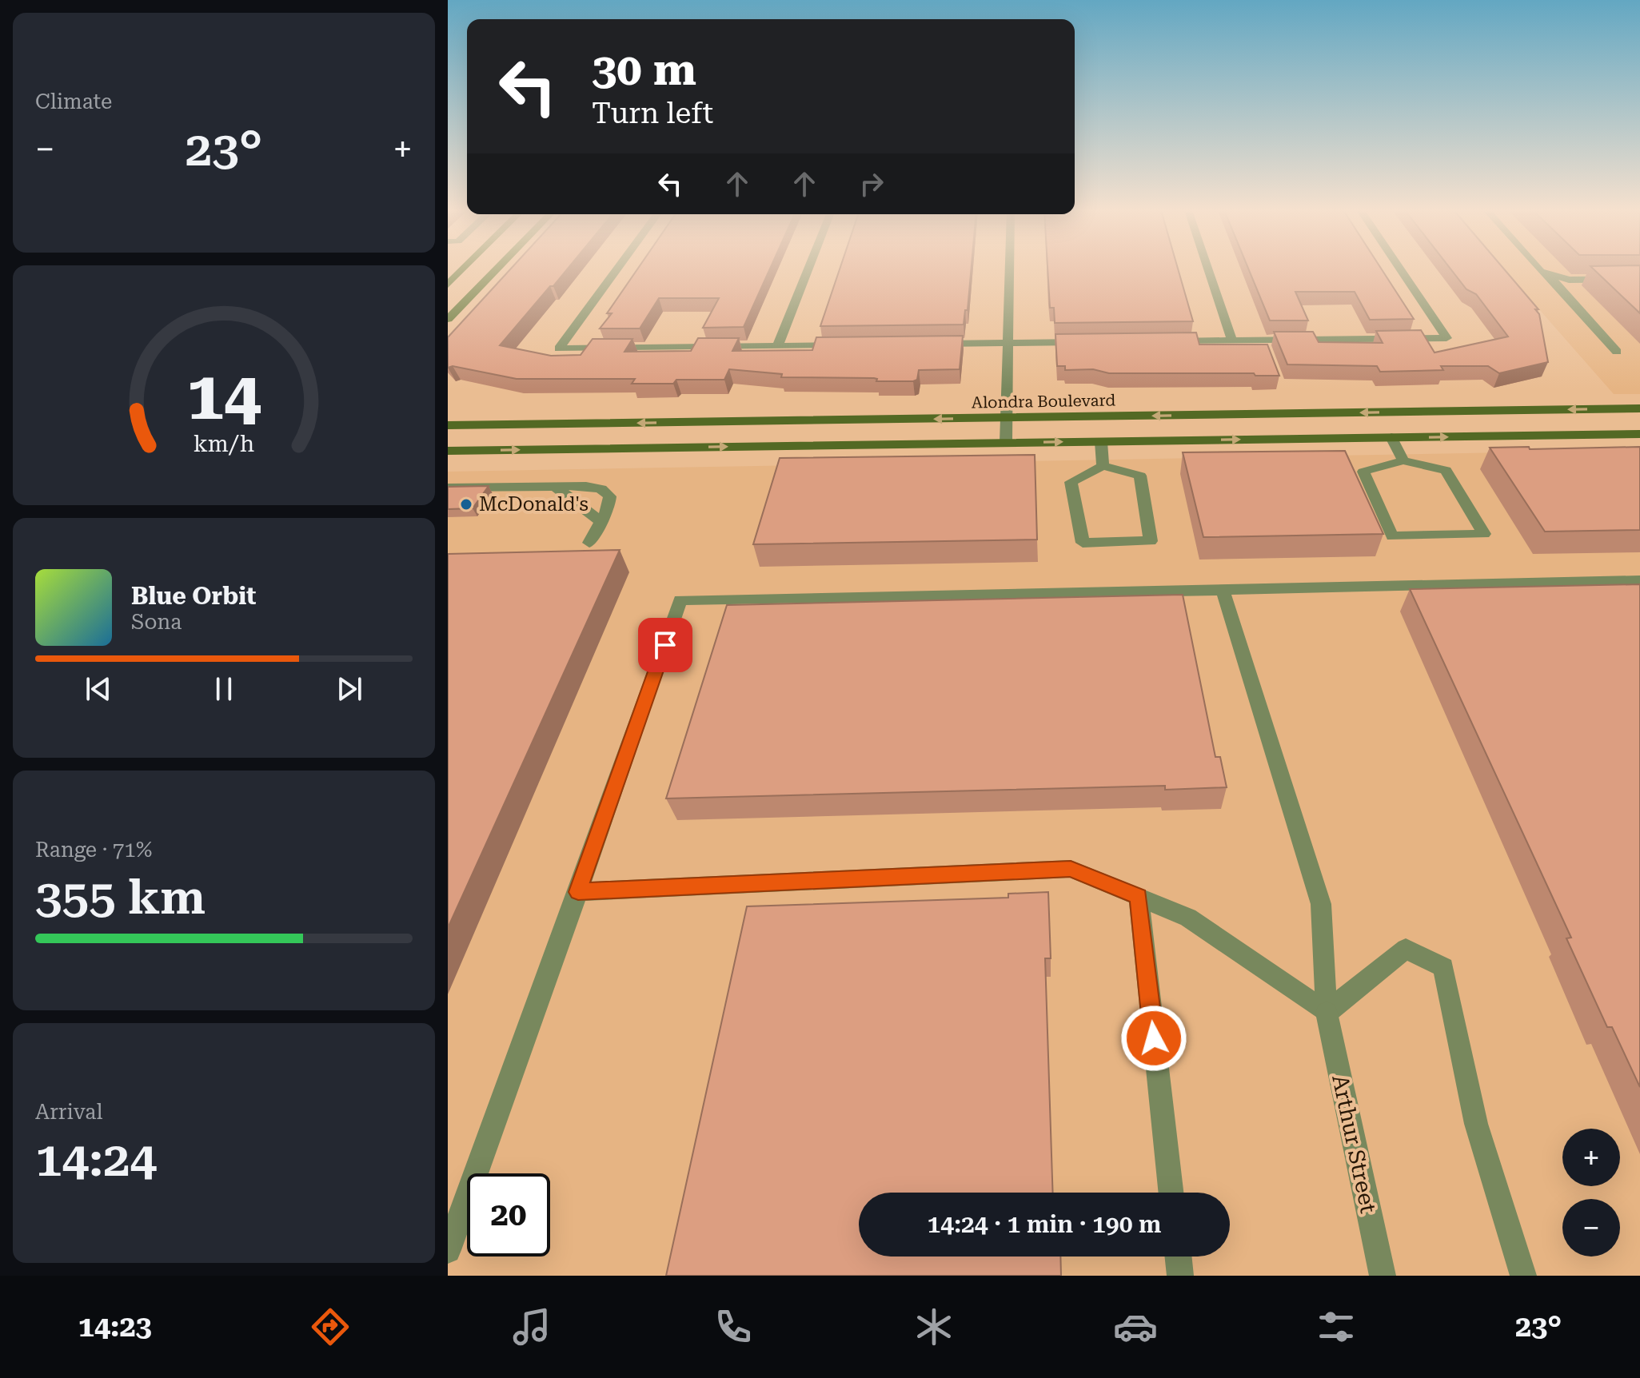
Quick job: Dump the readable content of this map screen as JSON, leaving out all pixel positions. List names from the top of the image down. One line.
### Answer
{"streets":{"main road":["Alondra Boulevard"],"street":["Arthur Street"]},"places":["McDonald's"],"page":{"tile":["Climate",["Range · 71%","355 km"],["Arrival","14:24"]],"turn":["30 m","Turn left"],"heat":["−","23°","+"],"song":["Blue Orbit","Sona"],"map_buttons":["+","−"],"limit":"20","trip":"14:24 · 1 min · 190 m","tabs":["14:23","23°"],"gauge":["14","km/h"]}}
